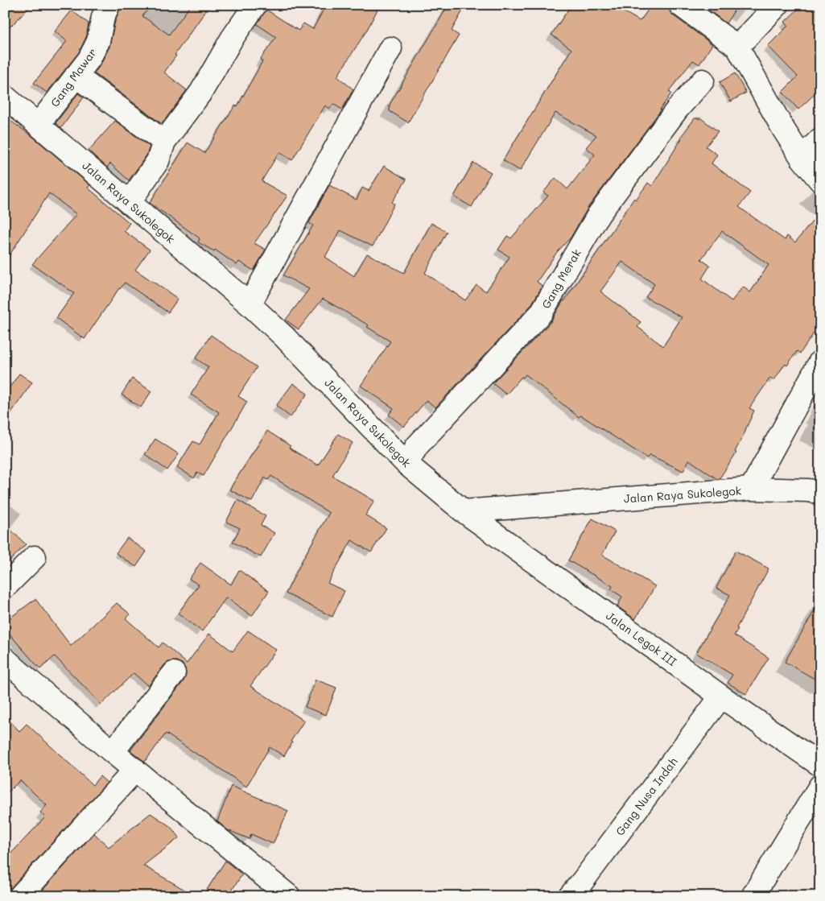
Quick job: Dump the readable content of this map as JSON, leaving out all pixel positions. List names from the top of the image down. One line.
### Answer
{"streets":{"street":["Gang Mawar","Jalan Raya Sukolegok","Gang Merak","Jalan Legok III","Gang Nusa Indah"]},"crossings":[["Gang Mawar","Jalan Raya Sukolegok"],["Jalan Raya Sukolegok","Gang Merak"],["Jalan Raya Sukolegok","Jalan Legok III"],["Jalan Legok III","Gang Nusa Indah"]]}
